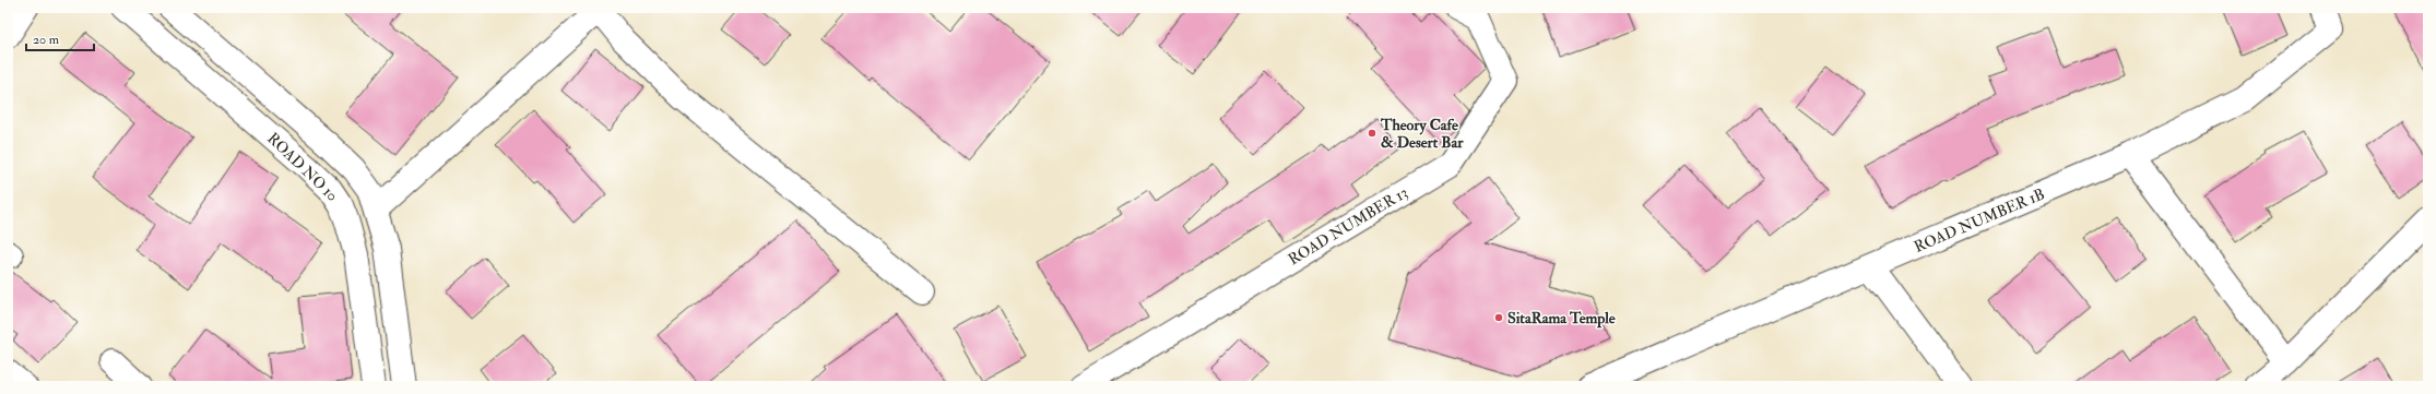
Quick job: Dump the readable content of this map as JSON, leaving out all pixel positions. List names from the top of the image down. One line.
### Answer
{"streets":{"street":["ROAD NO 10","ROAD NUMBER 1B","ROAD NUMBER 13"]},"places":["Theory Cafe & Desert Bar","SitaRama Temple"],"scale_bar":"20 m"}
